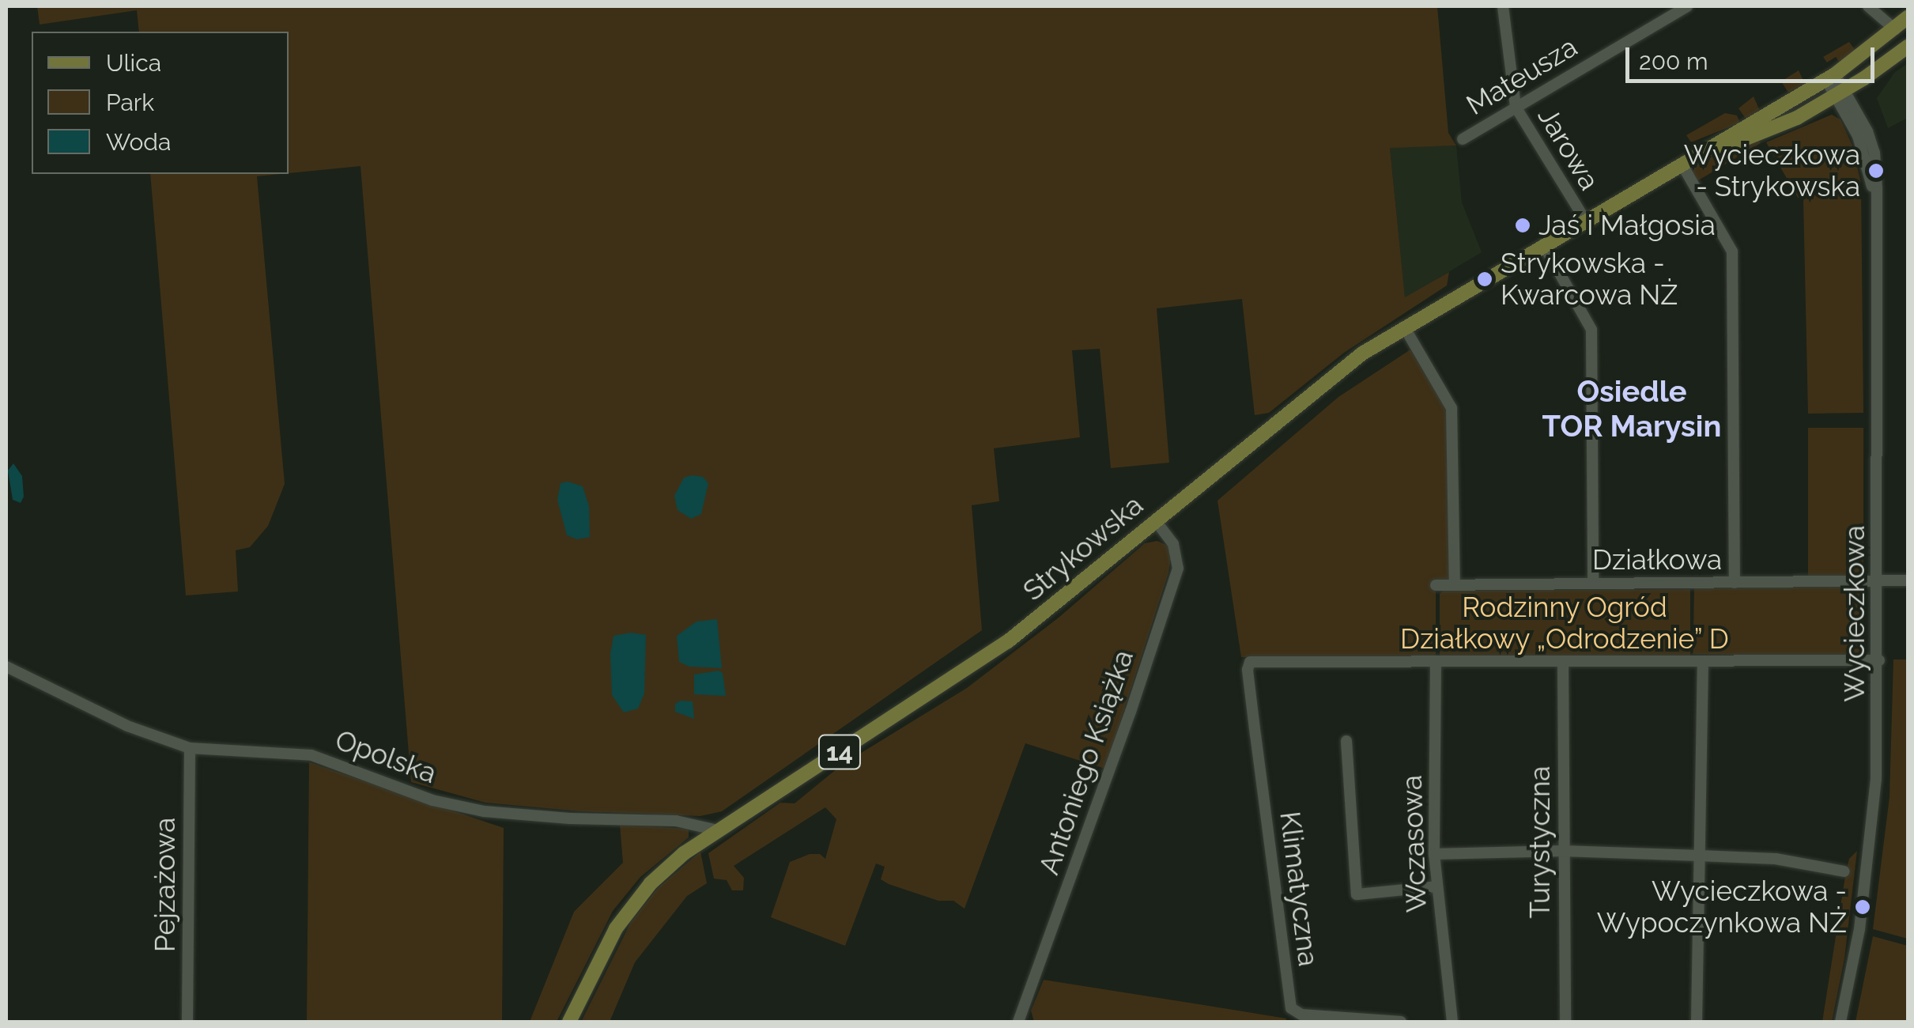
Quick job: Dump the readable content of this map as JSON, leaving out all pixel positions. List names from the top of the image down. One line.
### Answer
{"streets":{"main road":["Strykowska","14"],"street":["Mateusza","Jarowa","Działkowa","Wycieczkowa","Opolska","Antoniego Książka","Turystyczna","Wczasowa","Pejzażowa","Klimatyczna"]},"crossings":[["Mateusza","Jarowa"],["Jarowa","Strykowska"],["Strykowska","Wycieczkowa"],["Strykowska","Opolska"],["Strykowska","Antoniego Książka"],["Działkowa","Wycieczkowa"],["Opolska","Pejzażowa"],["Wczasowa","Klimatyczna"]],"districts":["Osiedle TOR Marysin"],"parks":["Rodzinny Ogród Działkowy „Odrodzenie” D"],"places":["Wycieczkowa - Strykowska","Jaś i Małgosia","Strykowska - Kwarcowa NŻ","Wycieczkowa - Wypoczynkowa NŻ"],"legend":["Ulica","Park","Woda"],"scale_bar":"200 m"}
